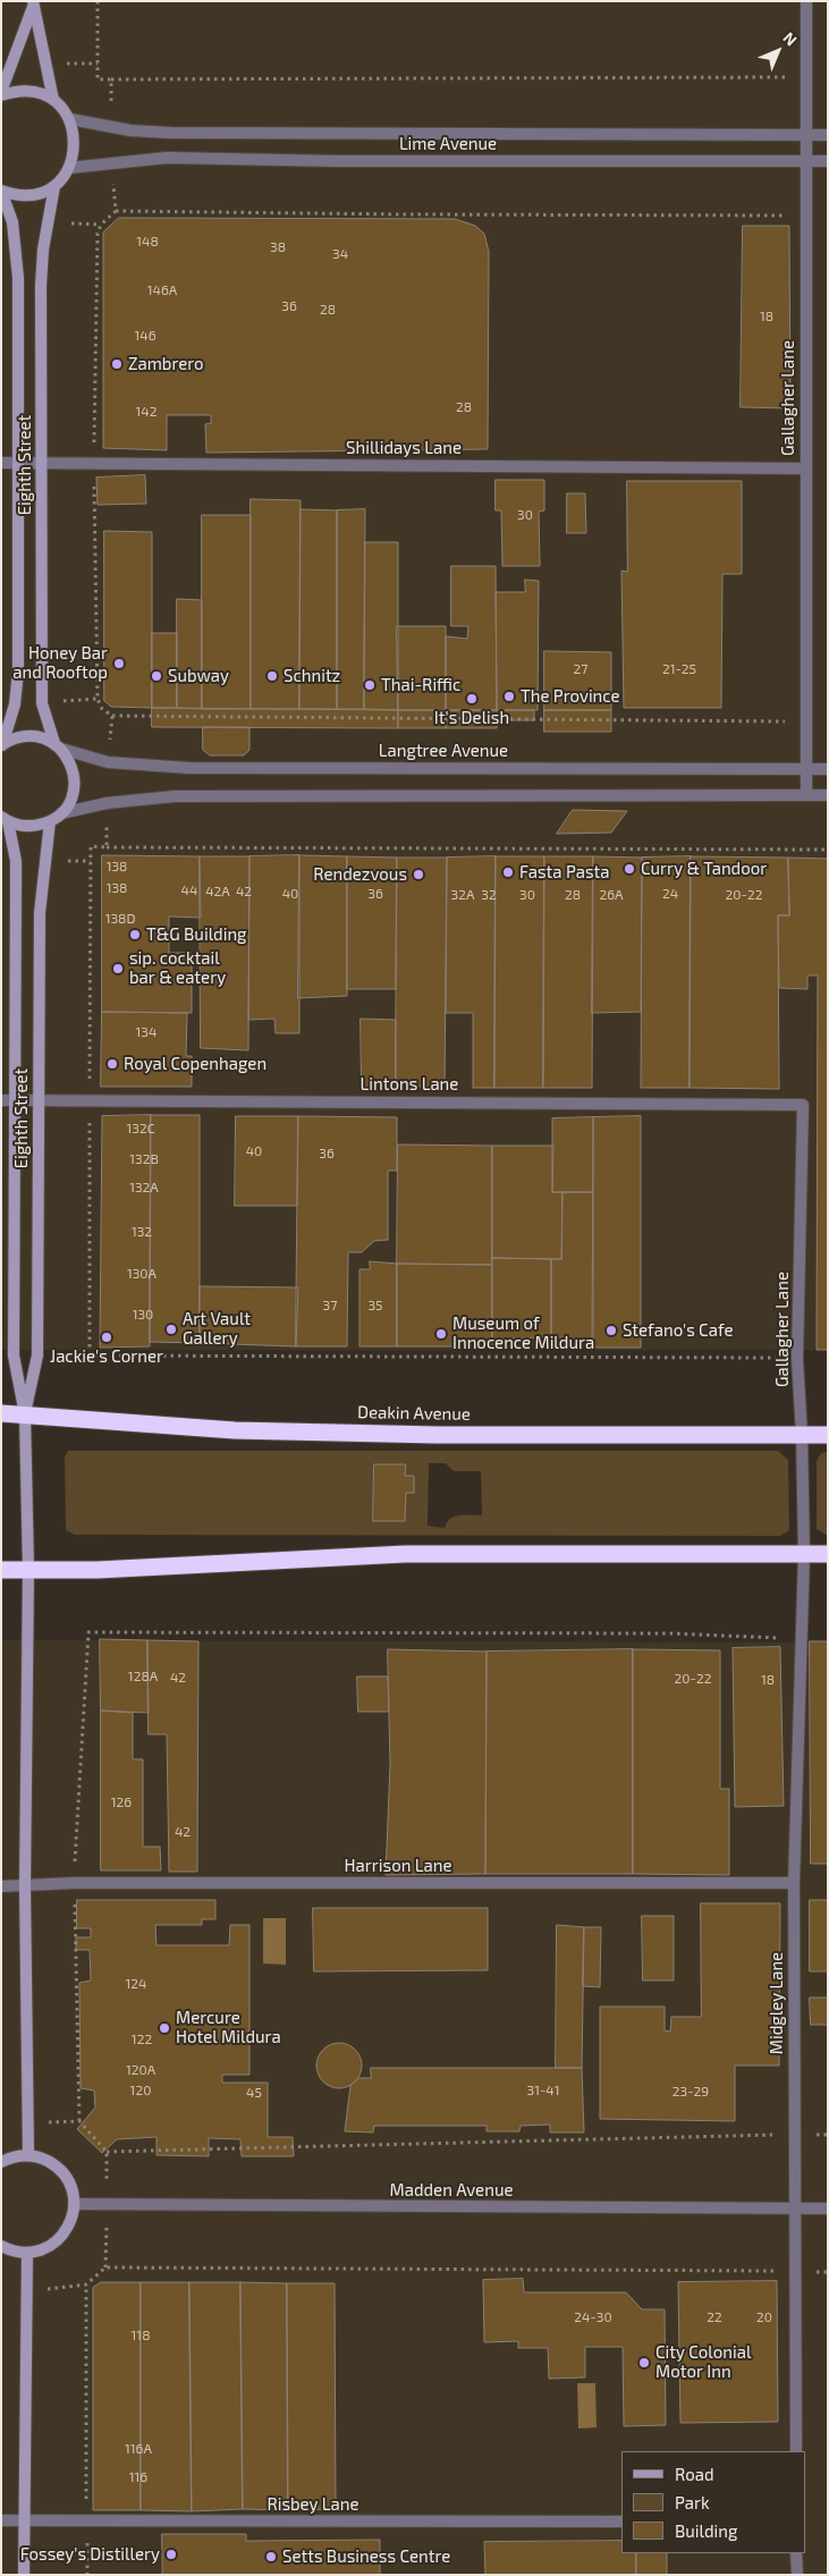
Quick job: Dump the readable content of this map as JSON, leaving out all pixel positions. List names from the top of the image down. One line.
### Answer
{"streets":{"highway":["Deakin Avenue"],"street":["Lime Avenue","Gallagher Lane","Shillidays Lane","Eighth Street","Langtree Avenue","Lintons Lane","Harrison Lane","Midgley Lane","Madden Avenue","Risbey Lane"]},"crossings":[["Lime Avenue","Gallagher Lane"],["Gallagher Lane","Shillidays Lane"],["Gallagher Lane","Langtree Avenue"],["Gallagher Lane","Lintons Lane"],["Gallagher Lane","Deakin Avenue"],["Gallagher Lane","Midgley Lane"],["Shillidays Lane","Eighth Street"],["Eighth Street","Langtree Avenue"],["Eighth Street","Lintons Lane"],["Eighth Street","Deakin Avenue"],["Eighth Street","Harrison Lane"],["Harrison Lane","Midgley Lane"],["Midgley Lane","Madden Avenue"]],"places":["Zambrero","Honey Bar and Rooftop","Subway","Schnitz","Thai-Riffic","The Province","It's Delish","Curry & Tandoor","Fasta Pasta","Rendezvous","T&G Building","sip. cocktail bar & eatery","Royal Copenhagen","Art Vault Gallery","Stefano's Cafe","Museum of Innocence Mildura","Jackie's Corner","Mercure Hotel Mildura","City Colonial Motor Inn","Fossey's Distillery","Setts Business Centre"],"house_numbers":["148","38","34","146A","36","28","18","146","28","142","30","27","21-25","138","138","44","42A","42","40","36","24","32A","32","30","28","26A","20-22","138D","134","132C","40","36","132B","132A","132","130A","37","35","130","128A","42","20-22","18","126","42","124","122","120A","120","31-41","23-29","45","24-30","22","20","118","116A","116"],"legend":["Road","Park","Building"],"north":"top right"}
